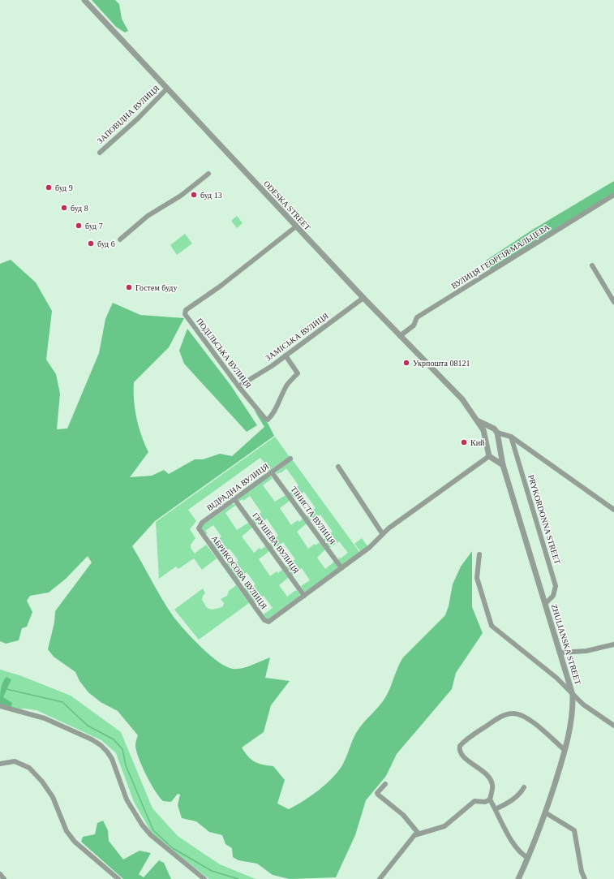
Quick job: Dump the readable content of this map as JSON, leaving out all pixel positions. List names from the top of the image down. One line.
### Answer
{"streets":{"street":["ЗАПОВІДНА ВУЛИЦЯ","ODESKA STREET","ВУЛИЦЯ ГЕОРГІЯ МАЛЬЦЕВА","ЗАМІСЬКА ВУЛИЦЯ","ПОДІЛЬСЬКА ВУЛИЦЯ","ВІДРАДНА ВУЛИЦЯ","ТІНИСТА ВУЛИЦЯ","PRYKORDONNA STREET","ГРУШЕВА ВУЛИЦЯ","АБРИКОСОВА ВУЛИЦЯ","ZHULIANSKA STREET"]},"crossings":[["ЗАПОВІДНА ВУЛИЦЯ","ODESKA STREET"],["ODESKA STREET","ВУЛИЦЯ ГЕОРГІЯ МАЛЬЦЕВА"],["ODESKA STREET","ЗАМІСЬКА ВУЛИЦЯ"],["ODESKA STREET","ПОДІЛЬСЬКА ВУЛИЦЯ"],["ЗАМІСЬКА ВУЛИЦЯ","ПОДІЛЬСЬКА ВУЛИЦЯ"],["ВІДРАДНА ВУЛИЦЯ","ТІНИСТА ВУЛИЦЯ"],["ВІДРАДНА ВУЛИЦЯ","ГРУШЕВА ВУЛИЦЯ"],["ВІДРАДНА ВУЛИЦЯ","АБРИКОСОВА ВУЛИЦЯ"],["PRYKORDONNA STREET","ZHULIANSKA STREET"],["ГРУШЕВА ВУЛИЦЯ","АБРИКОСОВА ВУЛИЦЯ"]],"places":["буд 9","буд 13","буд 8","буд 7","буд 6","Гостем буду","Укрпошта 08121","Кий"]}
